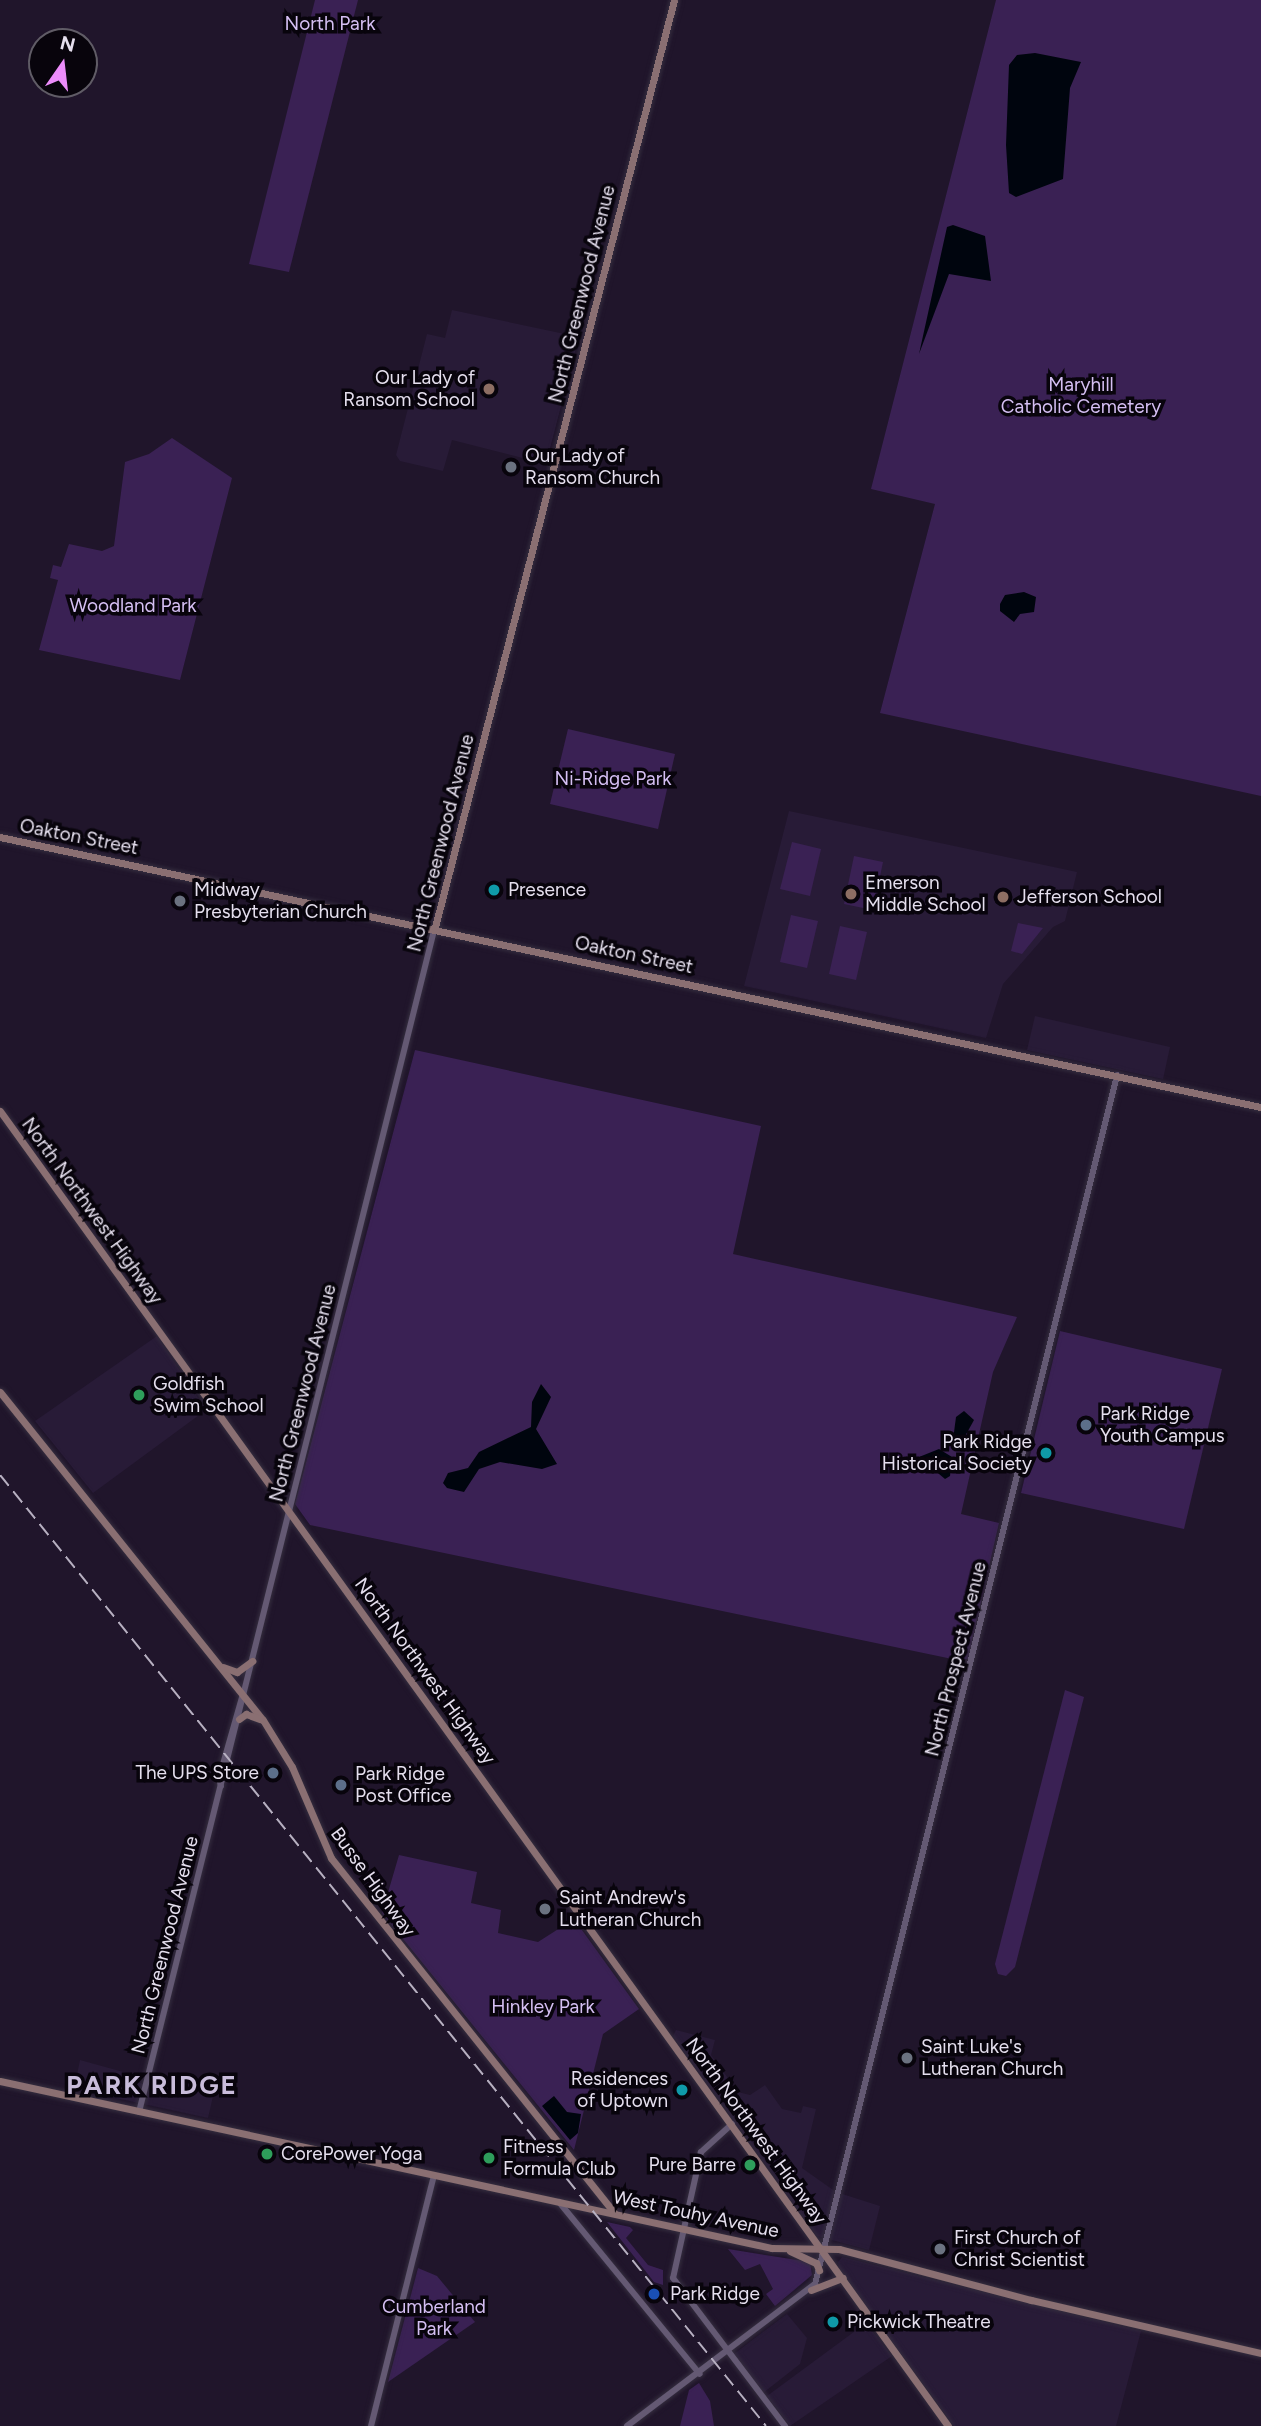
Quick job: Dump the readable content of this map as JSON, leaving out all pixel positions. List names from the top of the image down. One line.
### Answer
{"streets":{"main road":["North Greenwood Avenue","Oakton Street","North Northwest Highway","Busse Highway","West Touhy Avenue"],"street":["North Prospect Avenue"]},"crossings":[["North Greenwood Avenue","Oakton Street"],["North Greenwood Avenue","North Northwest Highway"],["North Greenwood Avenue","Busse Highway"],["North Greenwood Avenue","West Touhy Avenue"],["Oakton Street","North Prospect Avenue"],["North Northwest Highway","North Prospect Avenue"],["North Northwest Highway","West Touhy Avenue"],["North Prospect Avenue","West Touhy Avenue"],["Busse Highway","West Touhy Avenue"]],"districts":["PARK RIDGE"],"parks":["North Park","Maryhill Catholic Cemetery","Woodland Park","Ni-Ridge Park","Hinkley Park","Cumberland Park"],"places":["Our Lady of Ransom School","Our Lady of Ransom Church","Presence","Emerson Middle School","Jefferson School","Midway Presbyterian Church","Goldfish Swim School","Park Ridge Youth Campus","Park Ridge Historical Society","The UPS Store","Park Ridge Post Office","Saint Andrew's Lutheran Church","Saint Luke's Lutheran Church","Residences of Uptown","CorePower Yoga","Fitness Formula Club","Pure Barre","First Church of Christ Scientist","Park Ridge","Pickwick Theatre"],"north":"top"}
